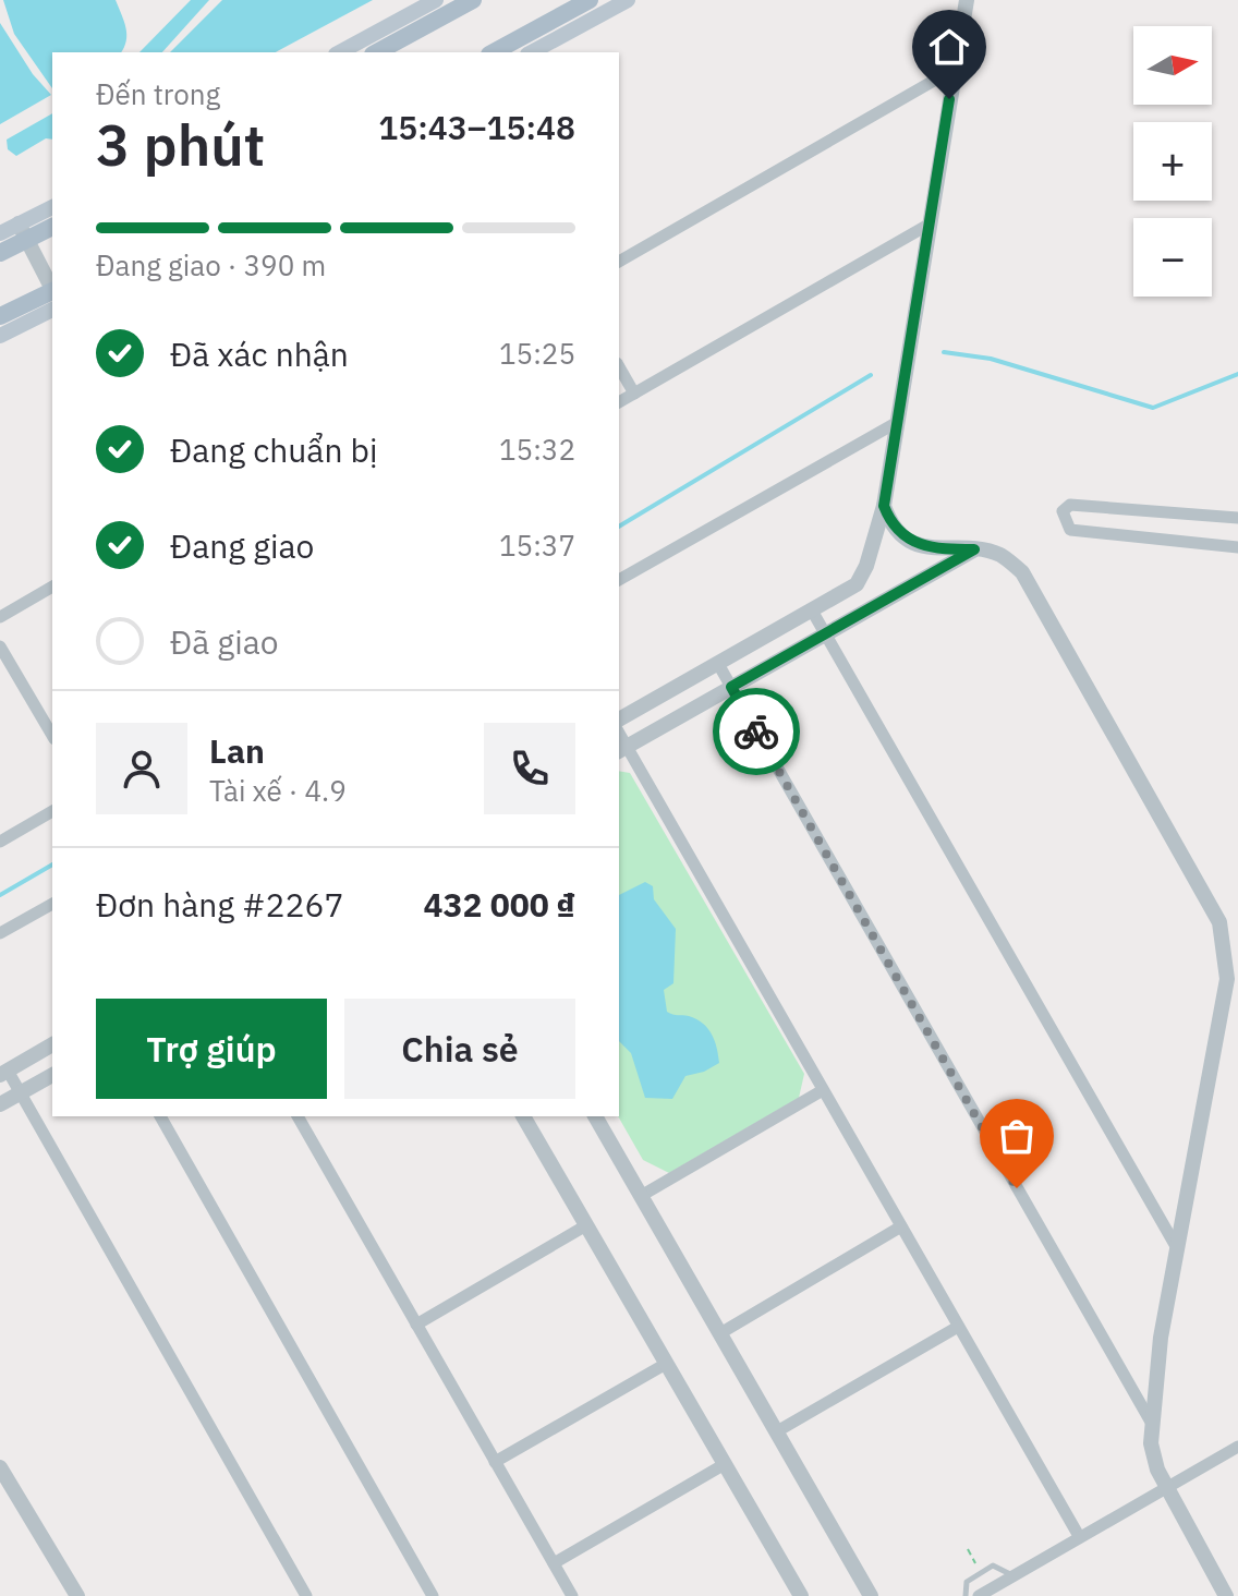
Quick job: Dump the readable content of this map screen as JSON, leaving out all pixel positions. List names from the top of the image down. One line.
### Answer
{"north":"right","page":{"map_buttons":["+","−"],"heading":["3 phút","Đến trong","15:43–15:48"],"panel":["Lan","Tài xế · 4.9","Đơn hàng #2267","432 000 ₫"],"bar":"Đang giao · 390 m","list":[["Đã xác nhận","15:25"],["Đang chuẩn bị","15:32"],["Đang giao","15:37"],"Đã giao"],"buttons":["Trợ giúp","Chia sẻ"]}}
